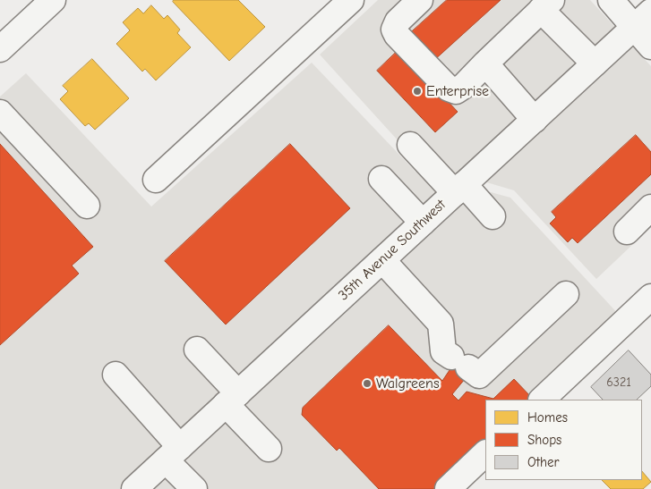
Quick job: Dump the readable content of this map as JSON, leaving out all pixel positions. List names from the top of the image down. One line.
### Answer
{"streets":{"main road":["35th Avenue Southwest"]},"places":["Enterprise","Walgreens"],"house_numbers":["6321"],"legend":["Homes","Shops","Other"]}
